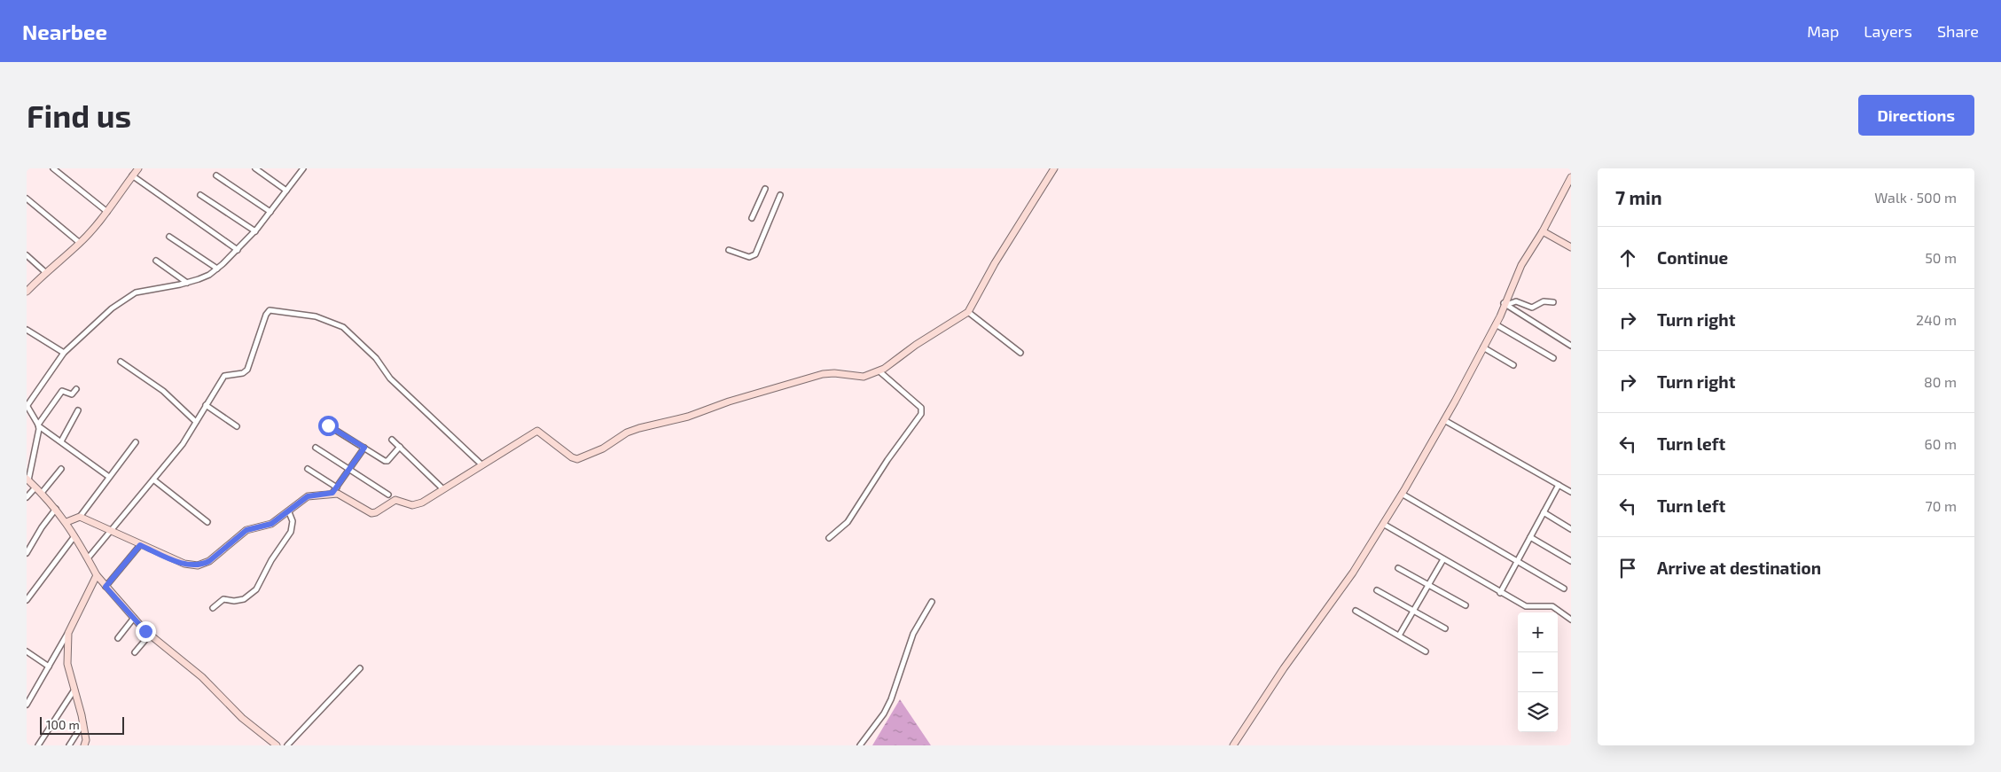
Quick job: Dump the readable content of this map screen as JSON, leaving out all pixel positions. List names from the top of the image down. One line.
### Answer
{"scale_bar":"100 m","page":{"header":"Nearbee","nav":["Map","Layers","Share"],"buttons":"Directions","title":"Find us","heading":["7 min","Walk · 500 m"],"list":[["Continue","50 m"],["Turn right","240 m"],["Turn right","80 m"],["Turn left","60 m"],["Turn left","70 m"],"Arrive at destination"],"map_buttons":["+","−"],"scale":"100 m"}}
